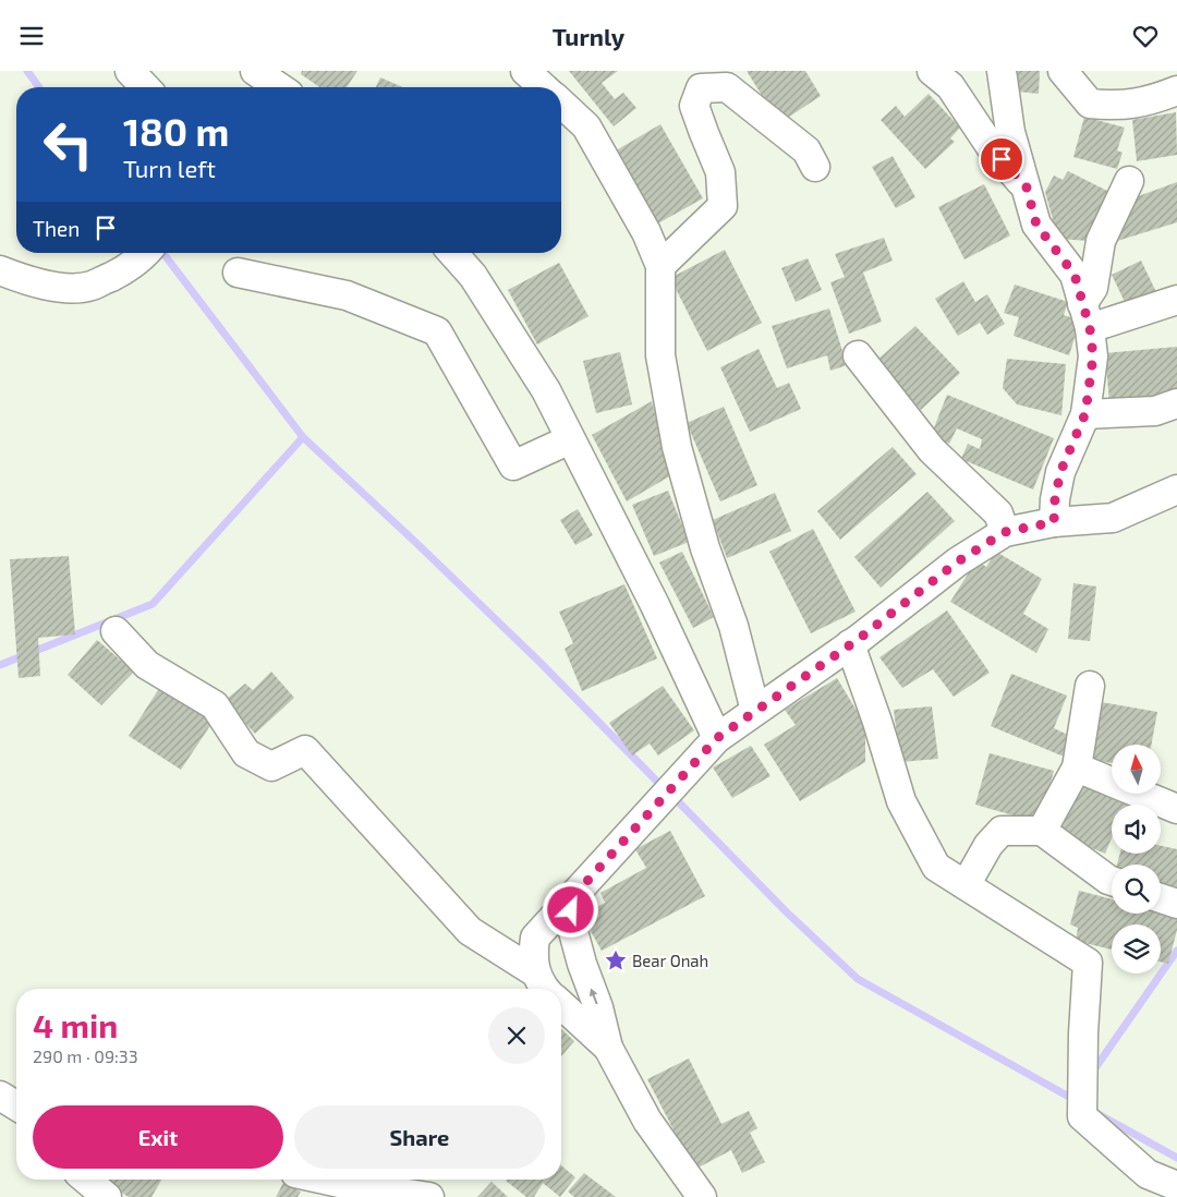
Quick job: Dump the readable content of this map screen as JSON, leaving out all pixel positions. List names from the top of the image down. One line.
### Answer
{"places":{"place":["Bear Onah"]},"north":"top","page":{"header":"Turnly","turn":["180 m","Turn left"],"then":"Then","heading":["4 min","290 m · 09:33"],"buttons":["Exit","Share"]}}
